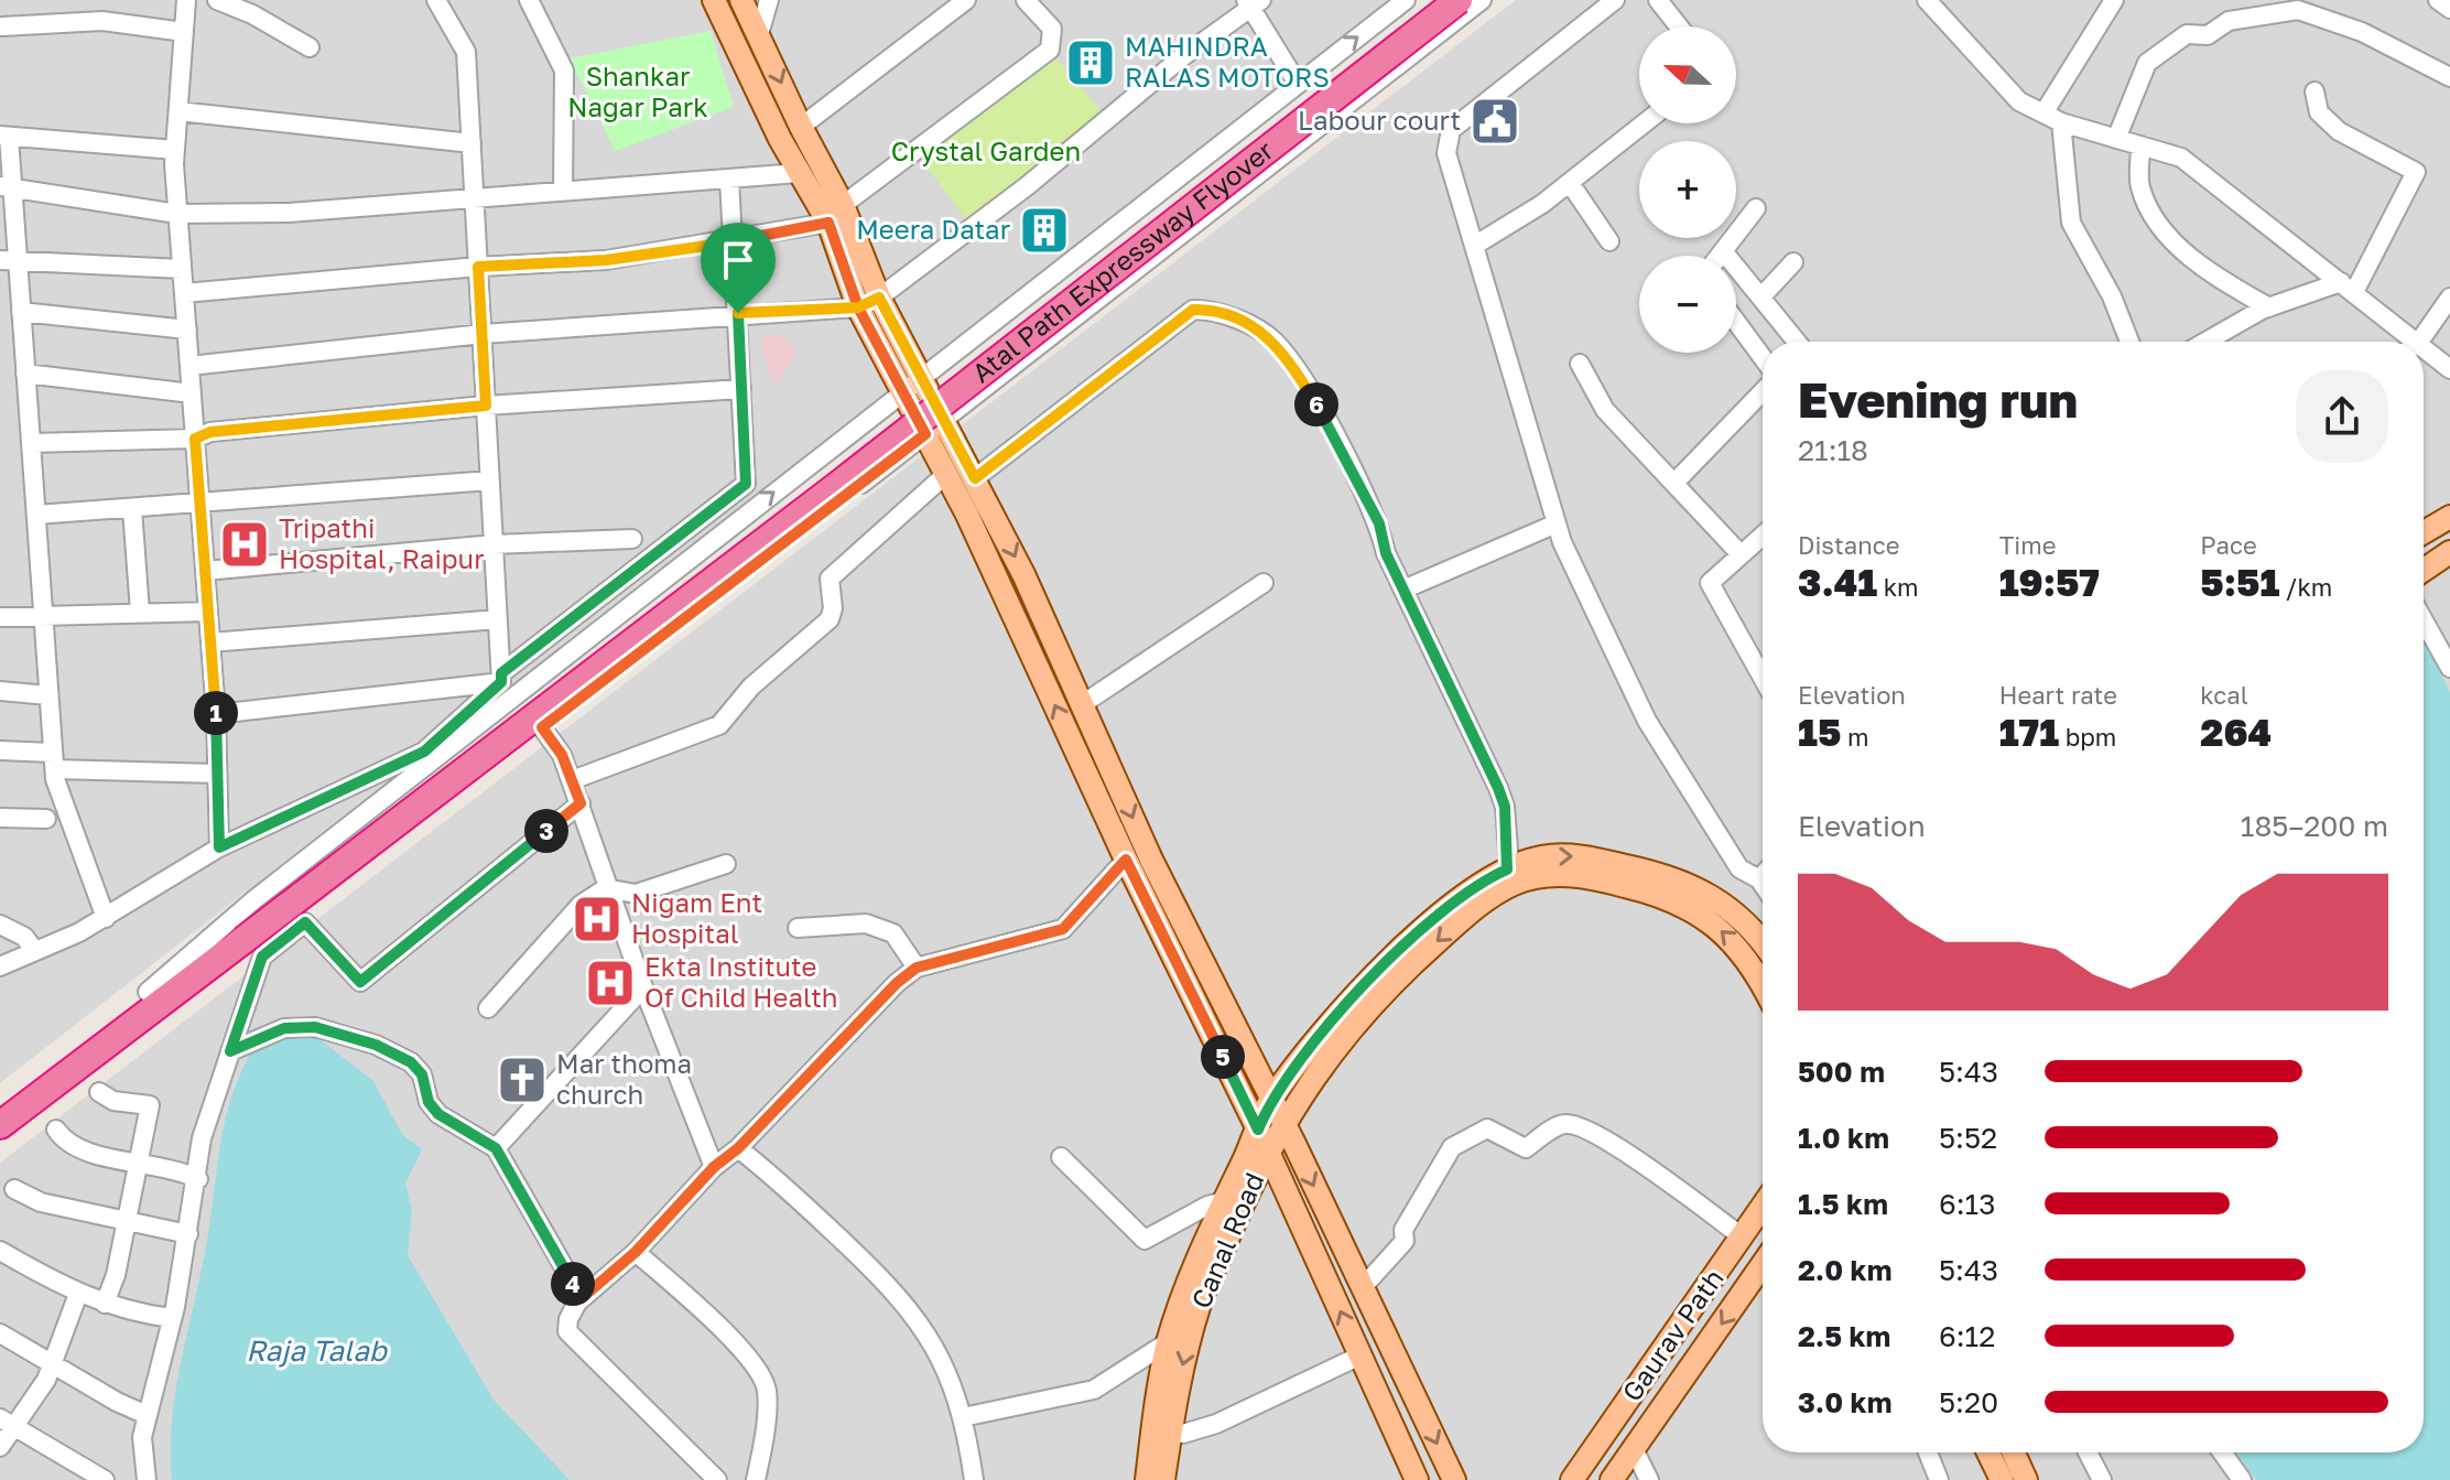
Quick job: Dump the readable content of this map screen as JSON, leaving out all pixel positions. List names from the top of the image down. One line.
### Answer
{"streets":{"highway":["Atal Path Expressway Flyover"],"main road":["Canal Road","Gaurav Path"]},"water":["Raja Talab"],"parks":["Shankar Nagar Park","Crystal Garden"],"places":{"building":["MAHINDRA RALAS MOTORS","Meera Datar"],"public building":["Labour court"],"hospital":["Tripathi Hospital, Raipur","Nigam Ent Hospital","Ekta Institute Of Child Health"],"church":["Mar thoma church"]},"north":"left","page":{"map_buttons":["+","−"],"heading":["Evening run","21:18"],"pins":["6","1","3","5","4"],"stats":[["Distance","3.41 km"],["Time","19:57"],["Pace","5:51 /km"],["Elevation","15 m"],["Heart rate","171 bpm"],["kcal","264"]],"chart":["Elevation","185–200 m"],"list":[{"name":"500 m","note":"5:43"},{"name":"1.0 km","note":"5:52"},{"name":"1.5 km","note":"6:13"},{"name":"2.0 km","note":"5:43"},{"name":"2.5 km","note":"6:12"},{"name":"3.0 km","note":"5:20"}]}}
